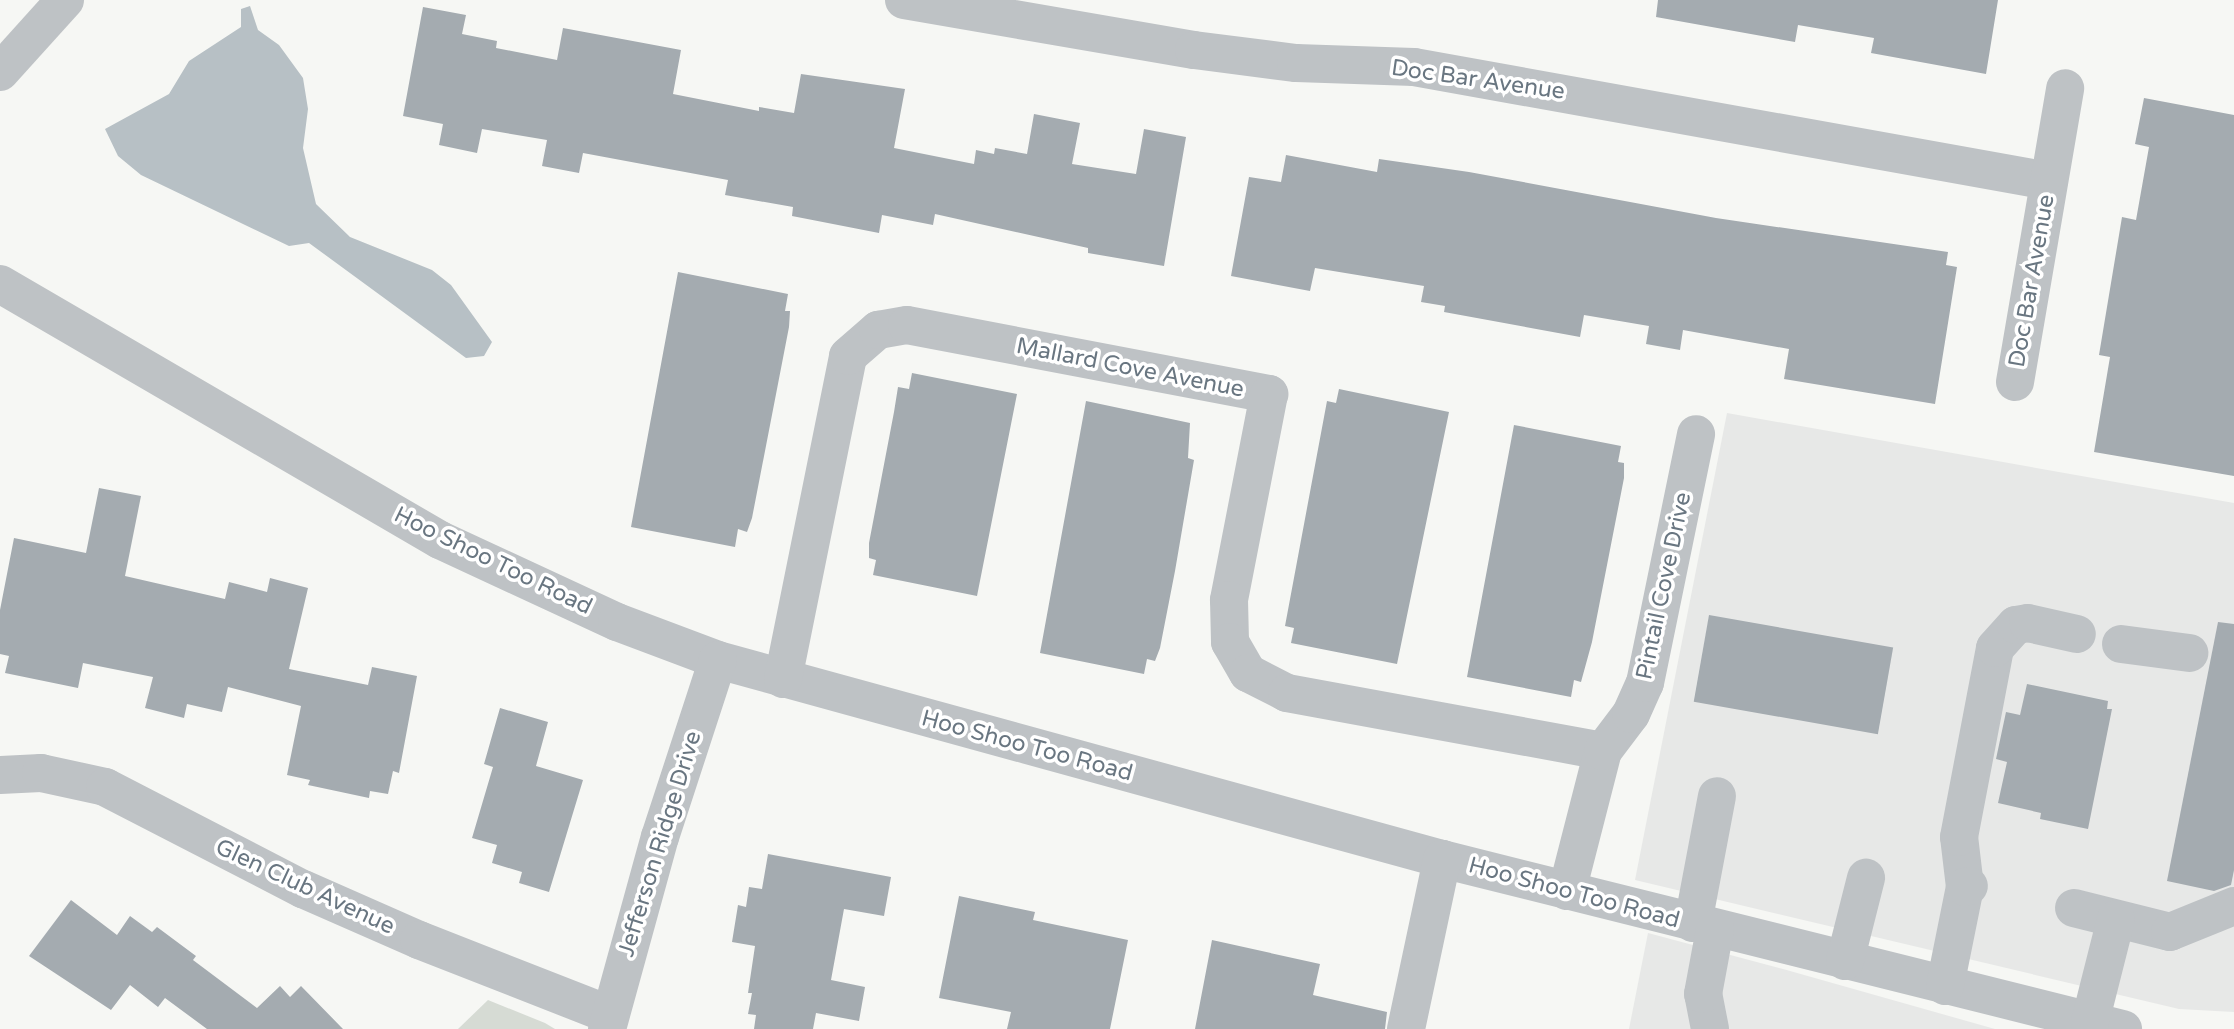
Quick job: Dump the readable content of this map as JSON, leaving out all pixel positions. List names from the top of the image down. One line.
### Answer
{"streets":{"street":["Doc Bar Avenue","Mallard Cove Avenue","Hoo Shoo Too Road","Pintail Cove Drive","Jefferson Ridge Drive","Glen Club Avenue"]},"crossings":[["Mallard Cove Avenue","Hoo Shoo Too Road"],["Mallard Cove Avenue","Pintail Cove Drive"],["Hoo Shoo Too Road","Pintail Cove Drive"],["Hoo Shoo Too Road","Jefferson Ridge Drive"],["Jefferson Ridge Drive","Glen Club Avenue"]]}
